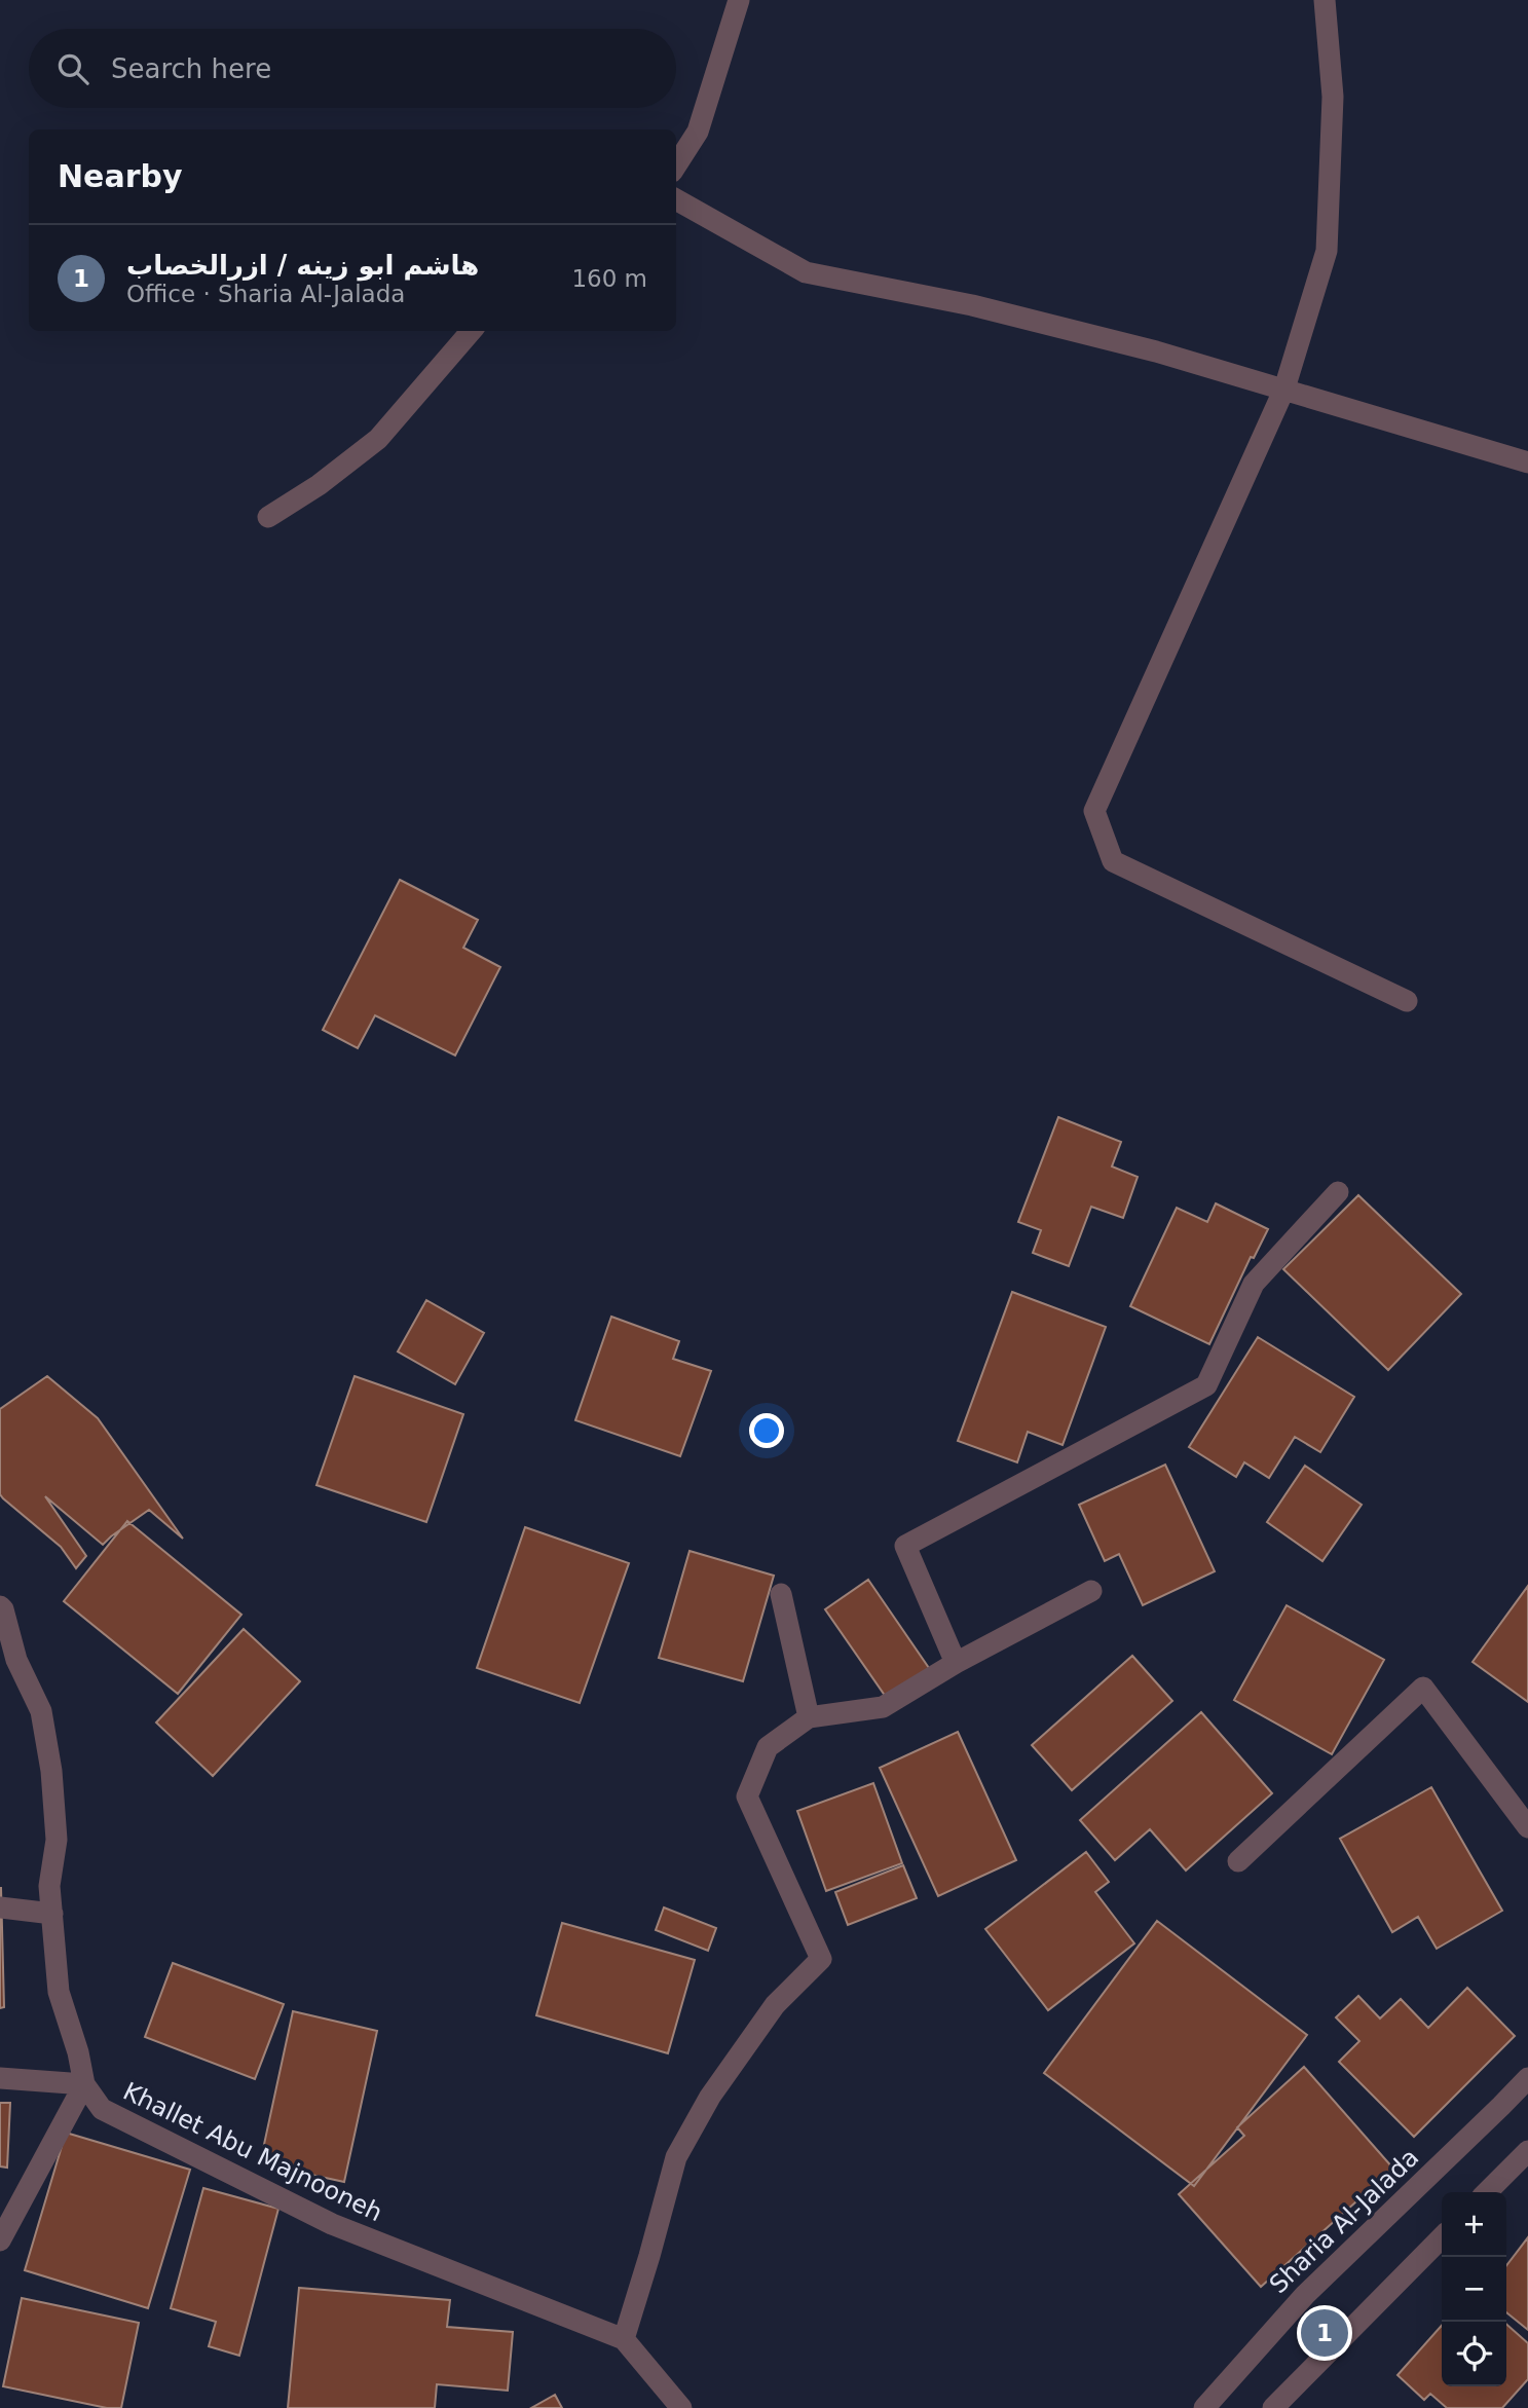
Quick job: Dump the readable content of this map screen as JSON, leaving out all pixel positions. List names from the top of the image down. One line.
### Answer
{"streets":{"street":["Khallet Abu Majnooneh","Sharia Al-Jalada"]},"page":{"search":"Search here","heading":"Nearby","list":[{"mark":"1","name":"هاشم ابو زينه / ازرالخصاب","note":"Office · Sharia Al-Jalada","value":"160 m"}],"map_buttons":["+","−"],"pins":"1"}}
